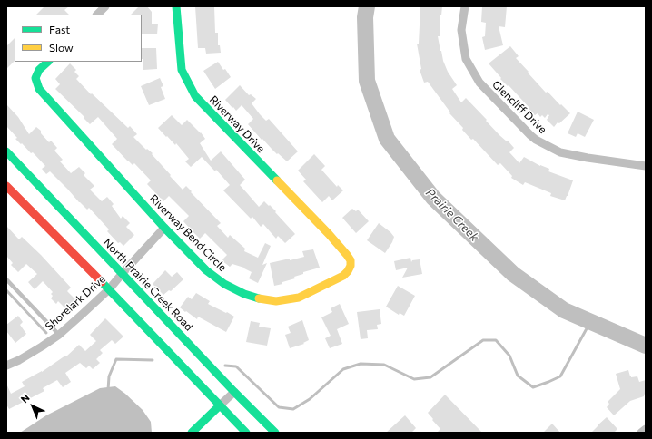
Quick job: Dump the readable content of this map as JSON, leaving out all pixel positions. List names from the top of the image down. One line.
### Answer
{"streets":{"street":["Glencliff Drive","Riverway Drive","Riverway Bend Circle","North Prairie Creek Road","Shorelark Drive"]},"crossings":[["Riverway Drive","Riverway Bend Circle"],["Riverway Bend Circle","Shorelark Drive"],["North Prairie Creek Road","Shorelark Drive"]],"water":["Prairie Creek"],"legend":["Fast","Slow"],"north":"top left"}
